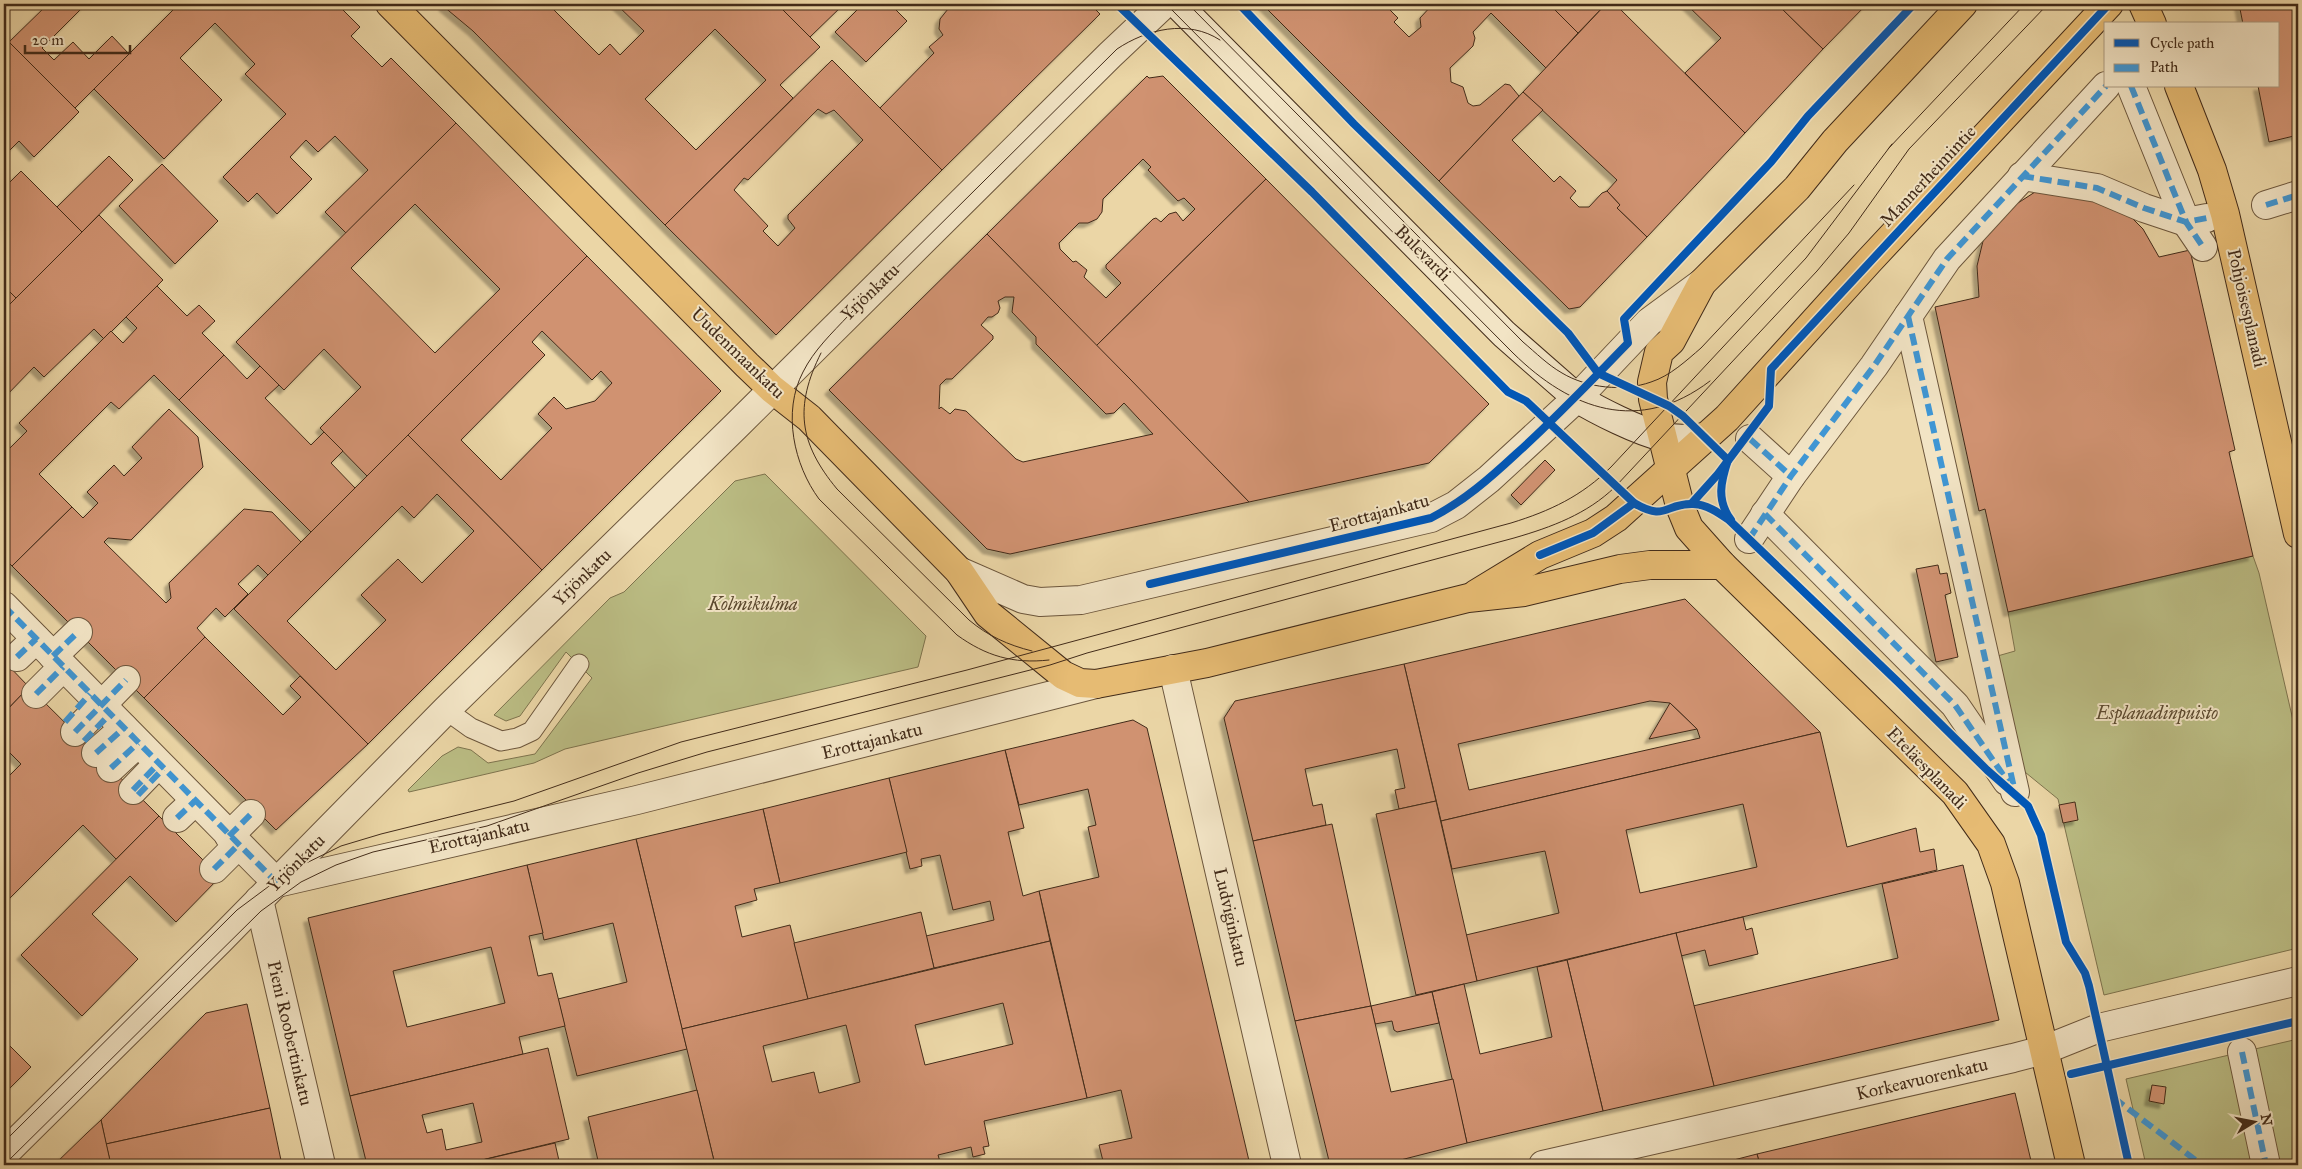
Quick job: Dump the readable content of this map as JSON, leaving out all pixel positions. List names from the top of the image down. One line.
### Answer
{"streets":{"main road":["Mannerheimintie","Pohjoisesplanadi","Uudenmaankatu","Erottajankatu","Eteläesplanadi"],"street":["Bulevardi","Yrjönkatu","Ludviginkatu","Pieni Roobertinkatu","Korkeavuorenkatu"]},"crossings":[["Mannerheimintie","Bulevardi"],["Mannerheimintie","Erottajankatu"],["Mannerheimintie","Eteläesplanadi"],["Bulevardi","Erottajankatu"],["Yrjönkatu","Uudenmaankatu"],["Yrjönkatu","Erottajankatu"],["Yrjönkatu","Pieni Roobertinkatu"],["Uudenmaankatu","Erottajankatu"],["Erottajankatu","Eteläesplanadi"],["Erottajankatu","Ludviginkatu"],["Erottajankatu","Pieni Roobertinkatu"],["Eteläesplanadi","Korkeavuorenkatu"]],"parks":["Kolmikulma","Esplanadinpuisto"],"legend":["Cycle path","Path"],"scale_bar":"20 m","north":"right"}
